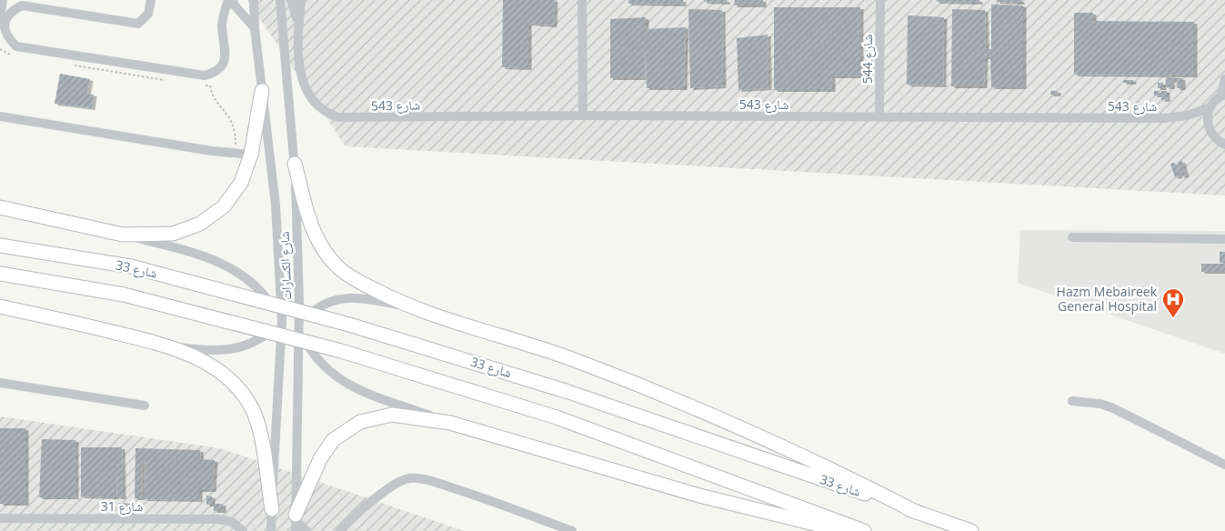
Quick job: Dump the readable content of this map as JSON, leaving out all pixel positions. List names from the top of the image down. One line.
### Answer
{"streets":{"highway":["شارع 33"],"street":["شارع 544","شارع 543","شارع الكسارات","شارع 31"]},"crossings":[["شارع 544","شارع 543"]],"places":{"hospital":["Hazm Mebaireek General Hospital"]}}
